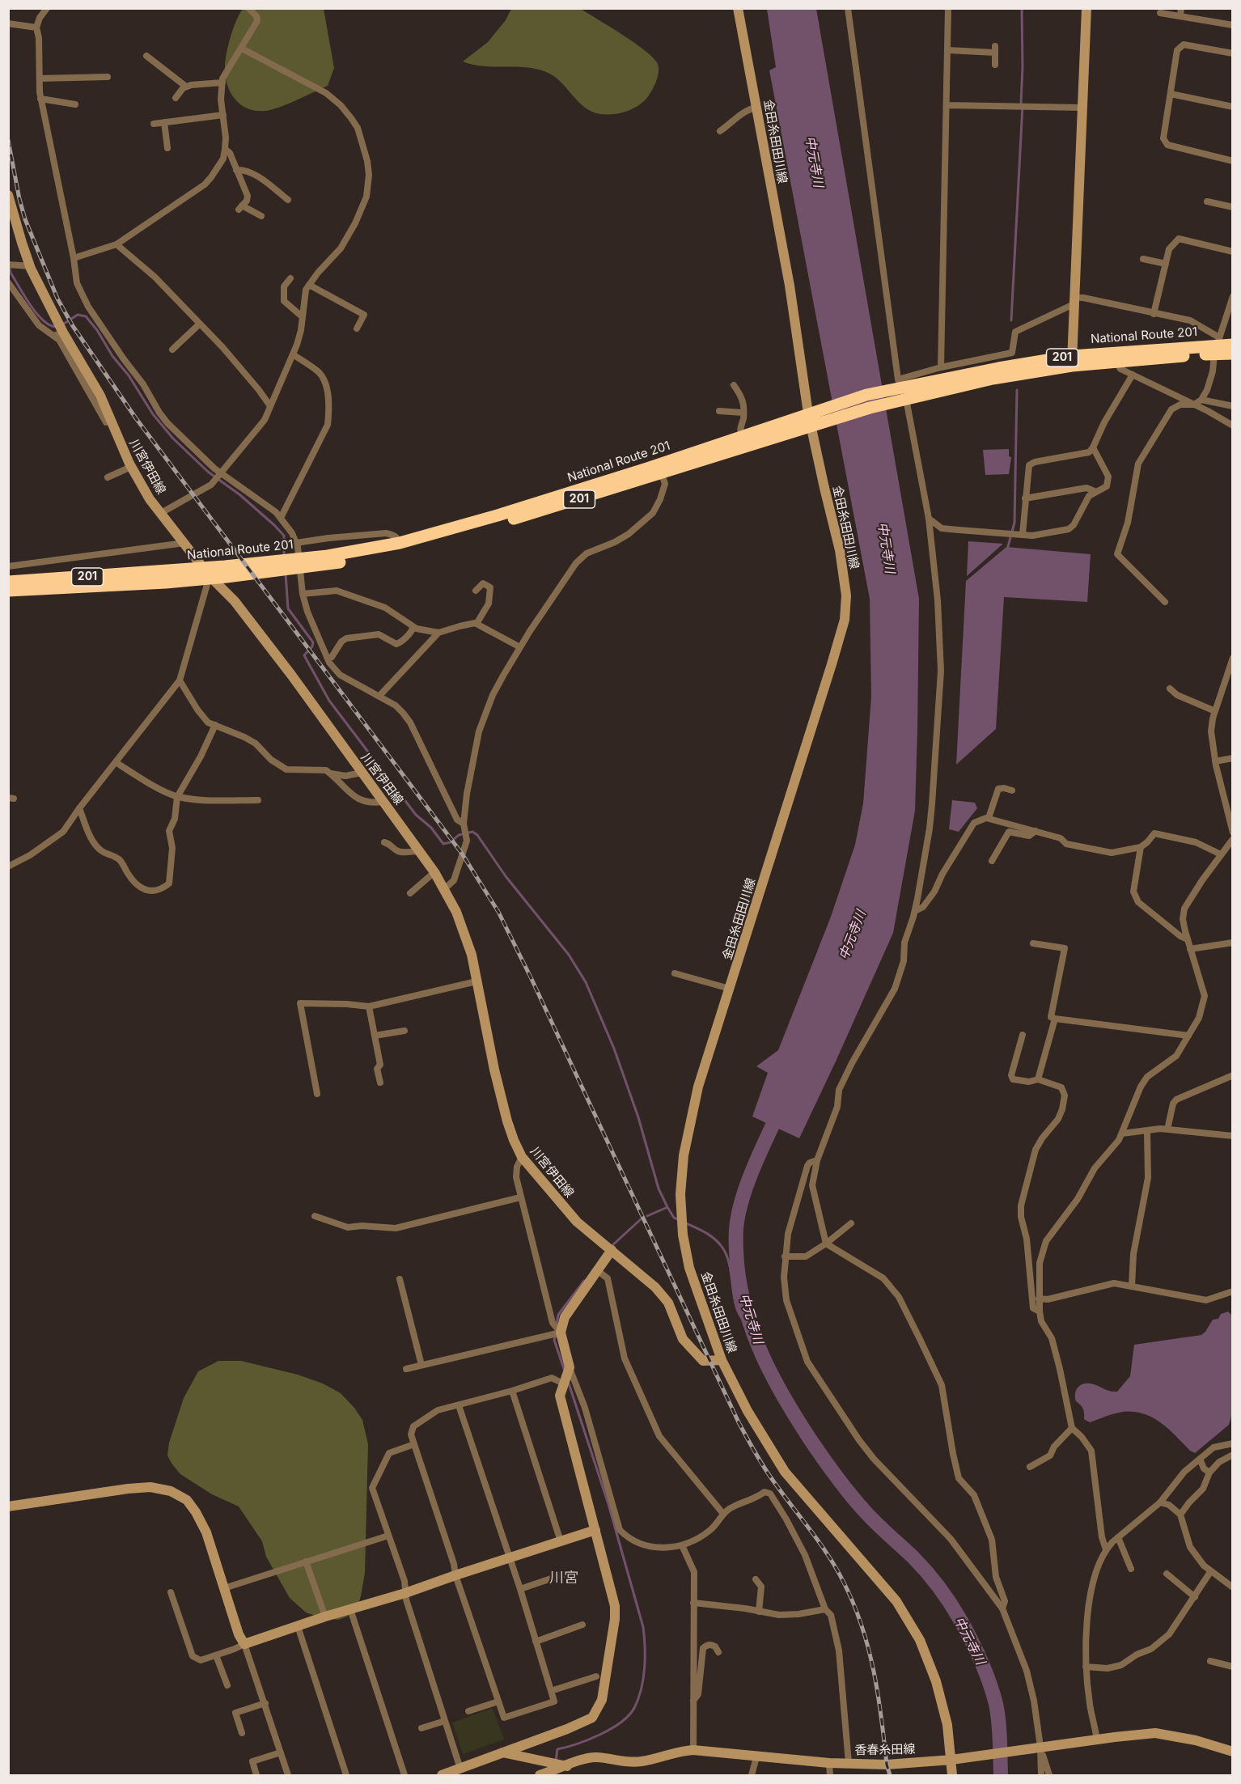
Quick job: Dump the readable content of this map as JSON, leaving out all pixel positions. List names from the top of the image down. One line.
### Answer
{"streets":{"highway":["National Route 201","201"],"main road":["金田糸田田川線","川宮伊田線","香春糸田線"]},"crossings":[["金田糸田田川線","National Route 201"],["金田糸田田川線","川宮伊田線"],["金田糸田田川線","香春糸田線"]],"districts":["川宮"],"water":["中元寺川"]}
